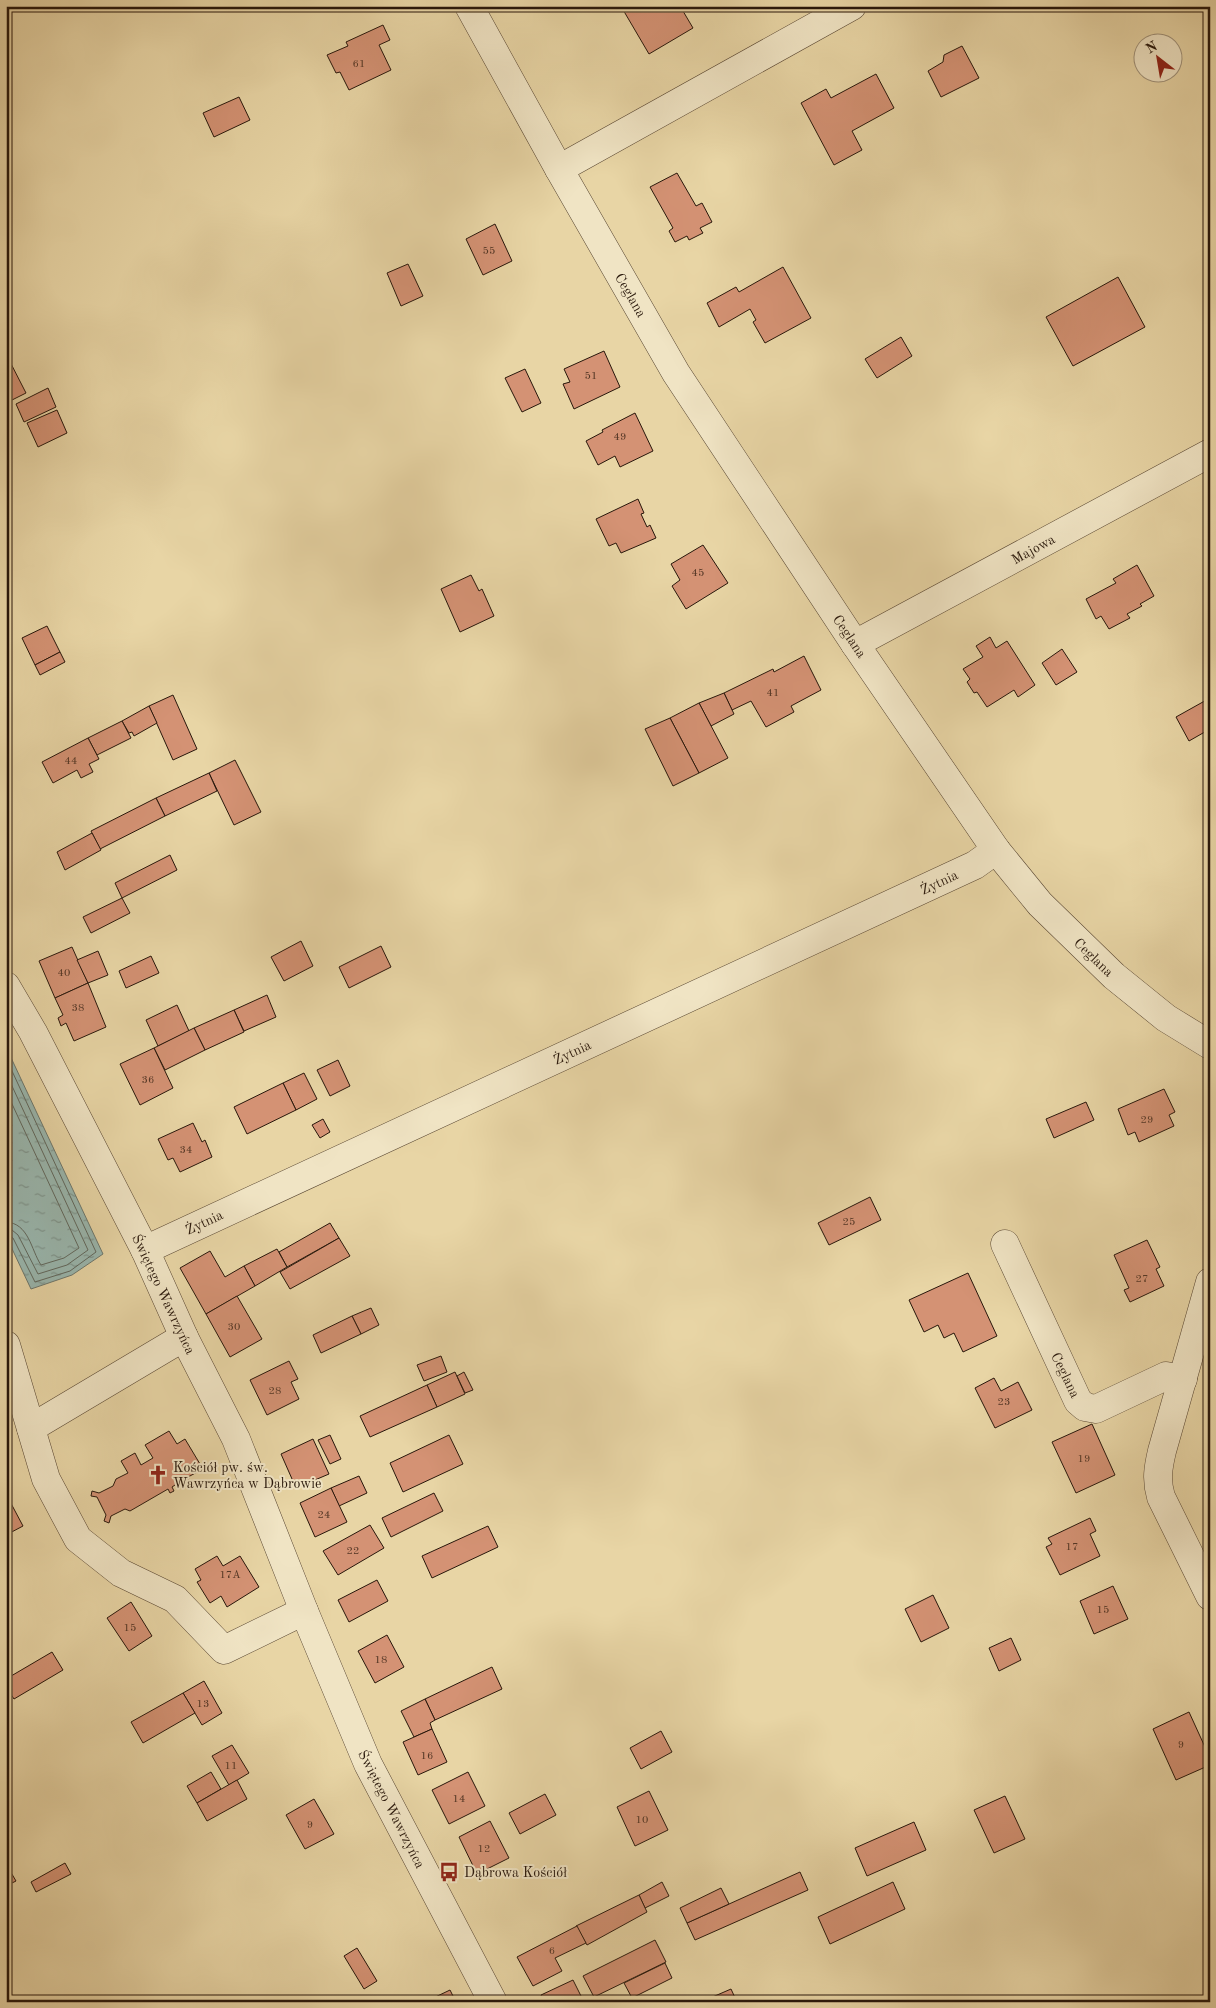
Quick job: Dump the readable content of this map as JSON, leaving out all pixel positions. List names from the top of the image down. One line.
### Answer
{"streets":{"street":["Ceglana","Majowa","Żytnia","Świętego Wawrzyńca"]},"crossings":[["Ceglana","Majowa"],["Ceglana","Żytnia"],["Żytnia","Świętego Wawrzyńca"]],"places":{"church":["Kościół pw. św. Wawrzyńca w Dąbrowie"],"bus stop":["Dąbrowa Kościół"]},"house_numbers":["61","55","51","49","45","41","44","40","38","36","29","34","25","27","30","28","23","19","24","17","22","17A","15","15","18","13","9","16","11","14","10","9","12","6"],"north":"top left"}
